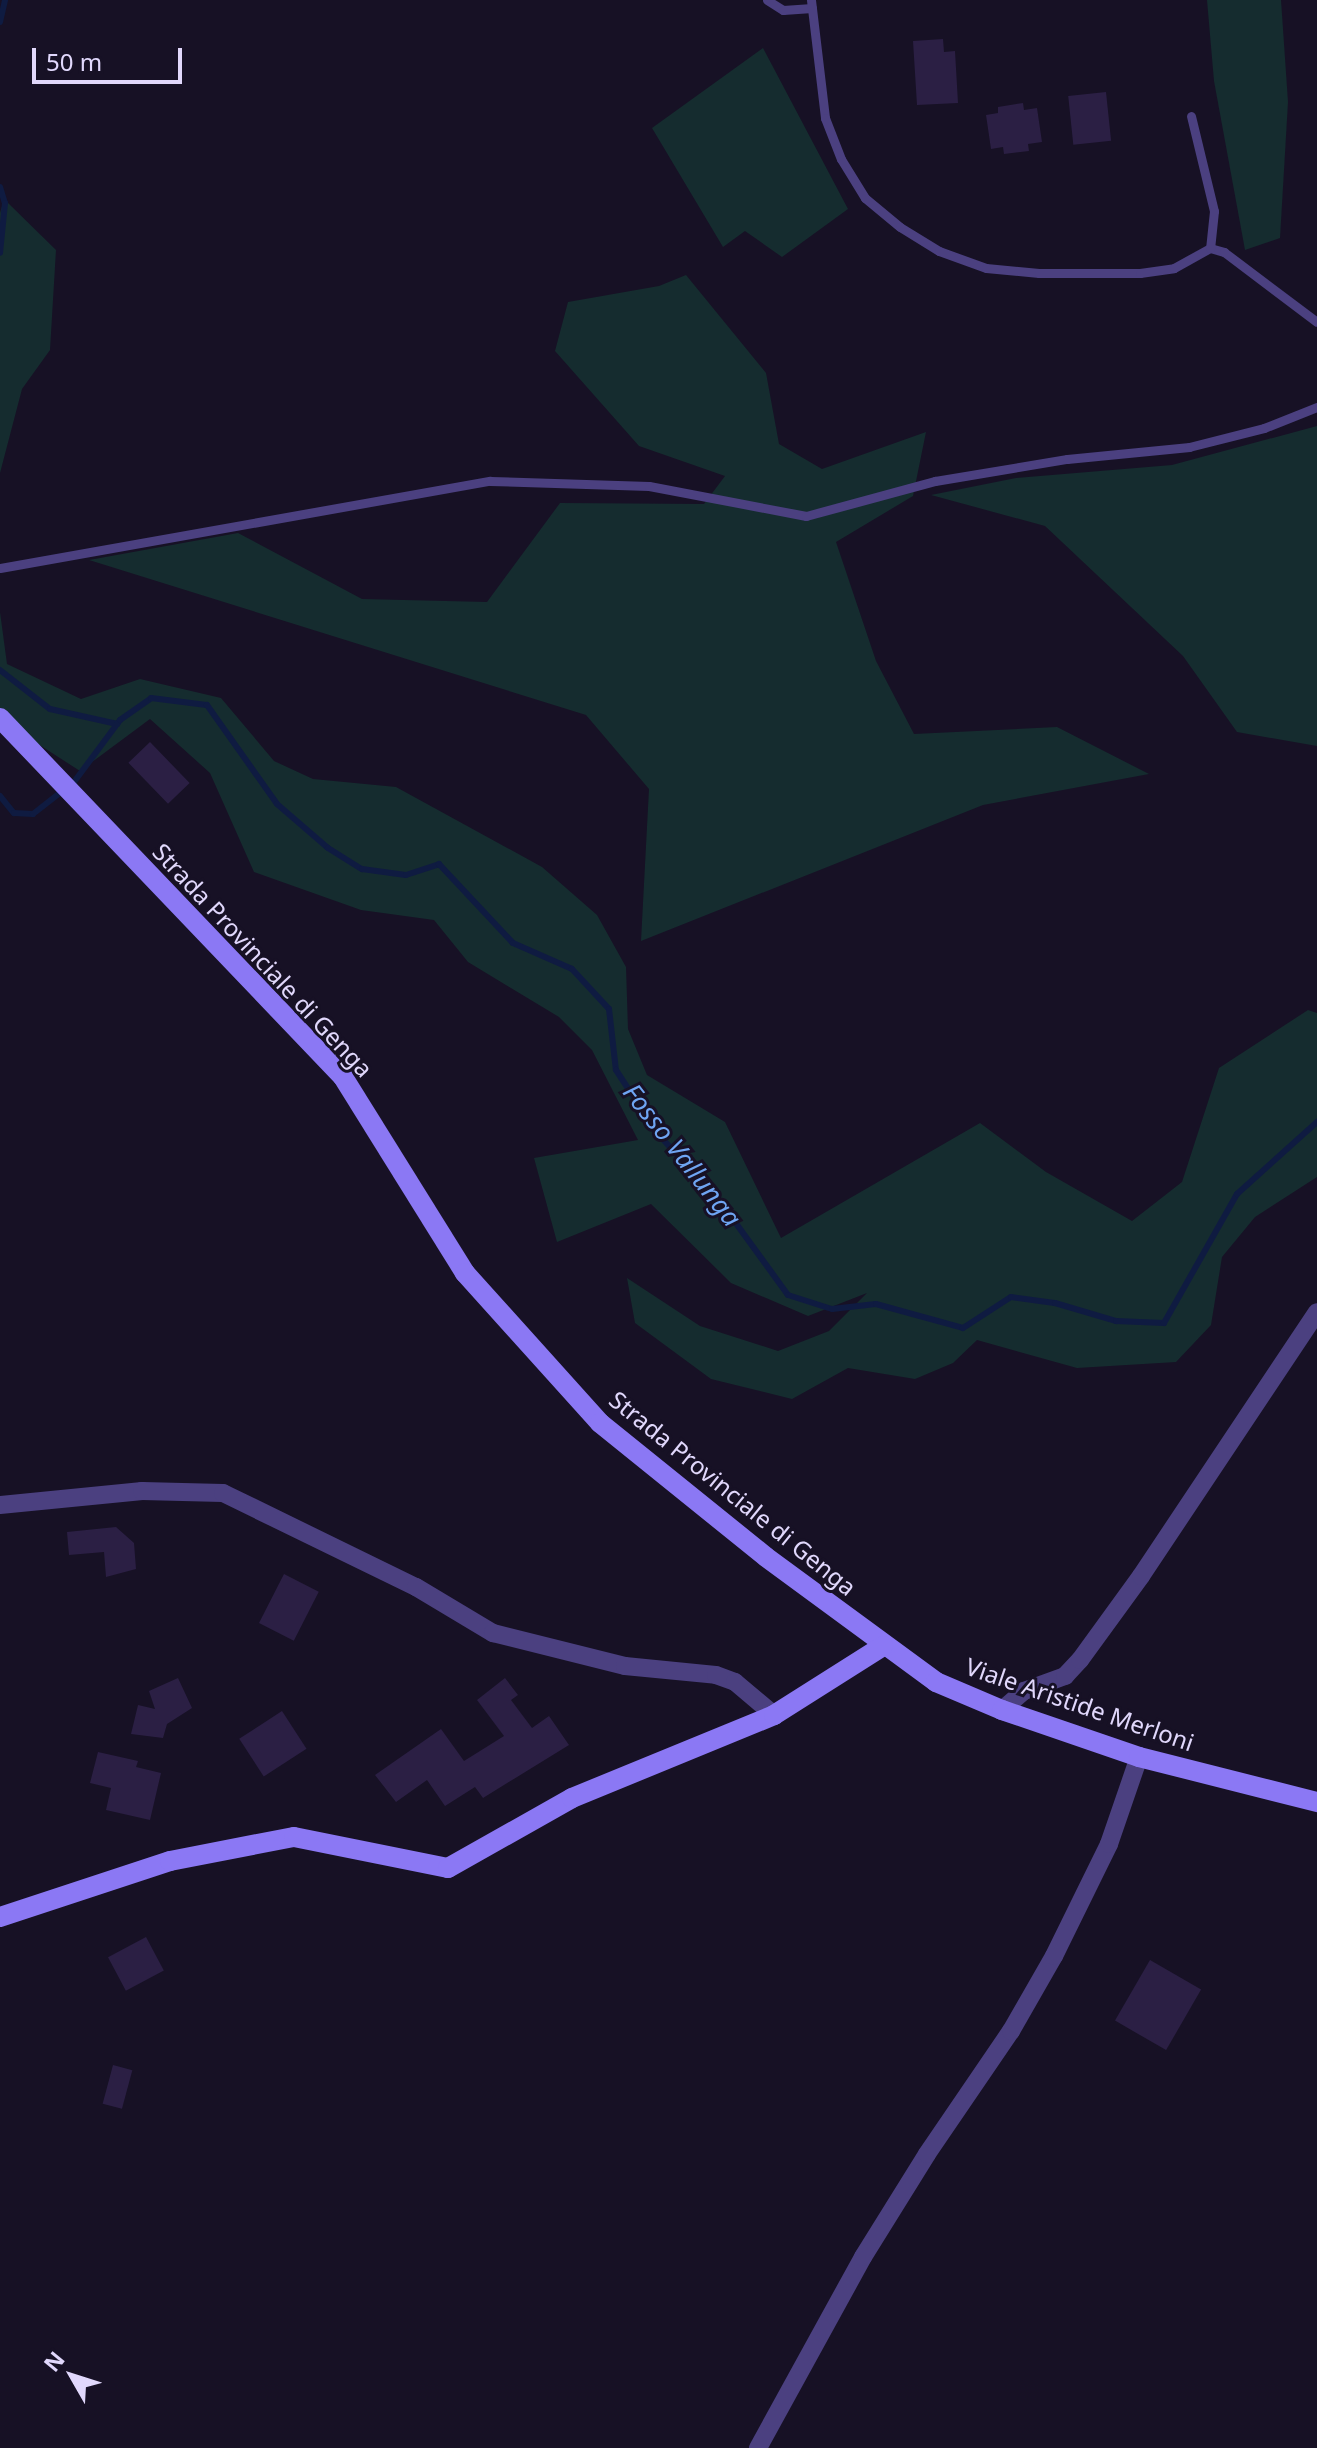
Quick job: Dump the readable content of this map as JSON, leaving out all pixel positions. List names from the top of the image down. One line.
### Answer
{"streets":{"main road":["Strada Provinciale di Genga","Viale Aristide Merloni"]},"crossings":[["Strada Provinciale di Genga","Viale Aristide Merloni"]],"water":["Fosso Vallunga"],"scale_bar":"50 m","north":"top left"}
